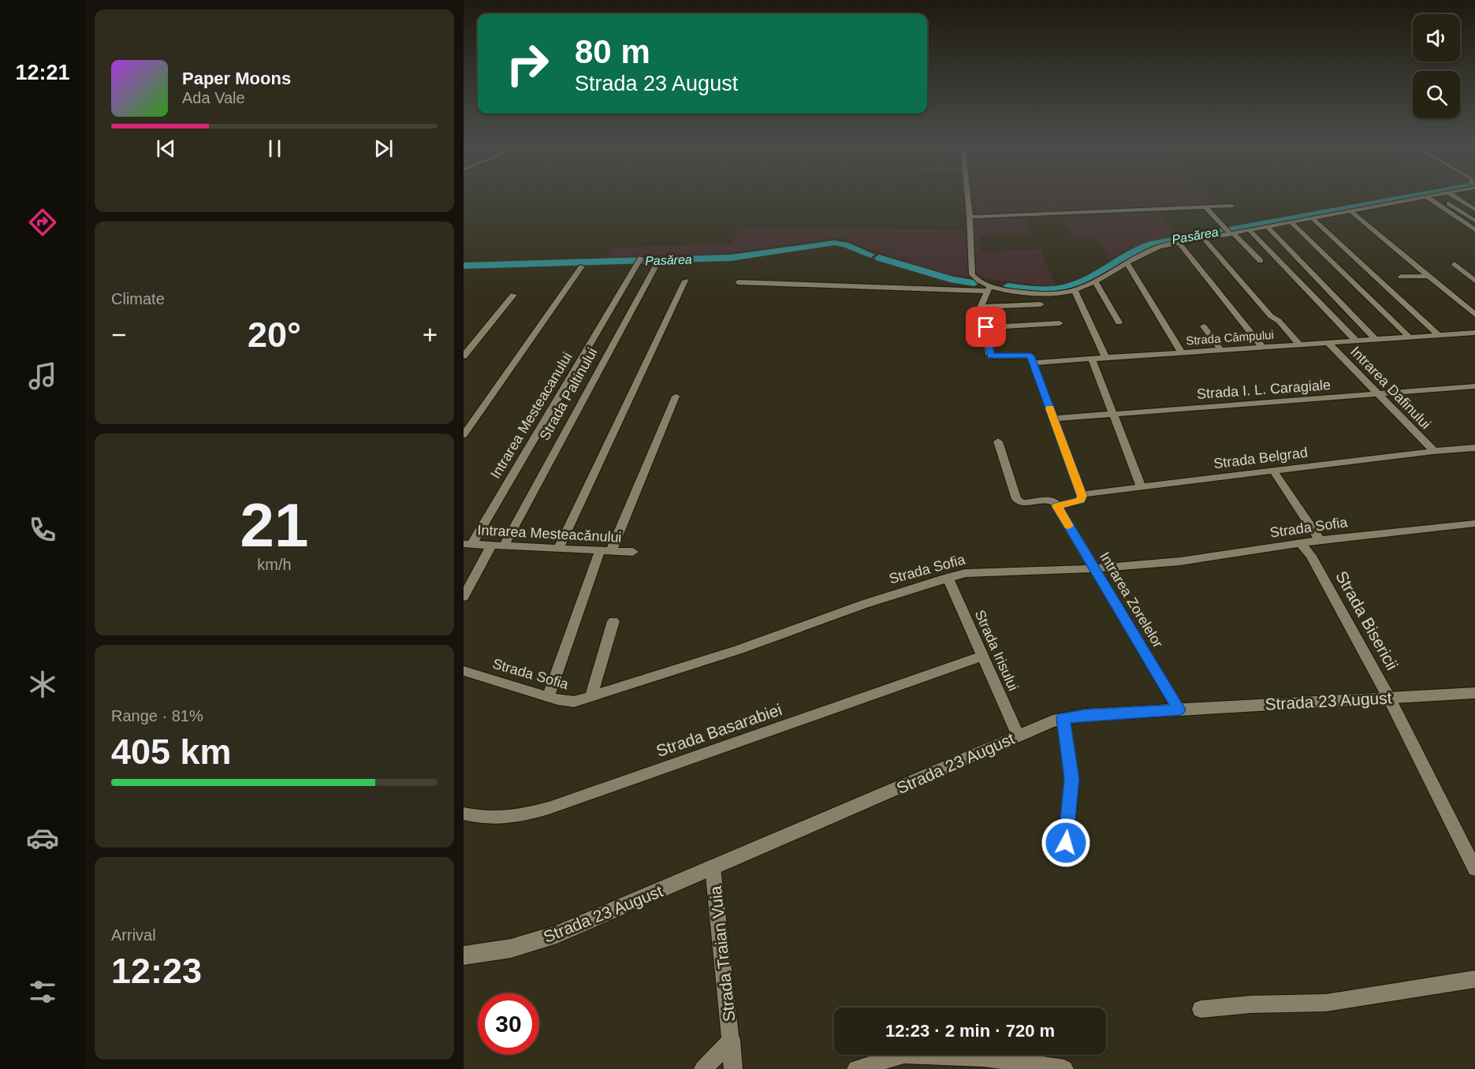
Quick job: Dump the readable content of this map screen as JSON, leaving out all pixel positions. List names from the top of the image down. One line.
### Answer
{"streets":{"main road":["Strada 23 August"],"street":["Strada Câmpului","Intrarea Dafinului","Strada I. L. Caragiale","Strada Paltinului","Intrarea Mesteacanului","Strada Belgrad","Strada Sofia","Intrarea Mesteacănului","Intrarea Zorelelor","Strada Bisericii","Strada Irisului","Strada Basarabiei","Strada Traian Vuia"]},"crossings":[["Strada Câmpului","Intrarea Dafinului"],["Intrarea Dafinului","Strada I. L. Caragiale"],["Intrarea Dafinului","Strada Belgrad"],["Strada Paltinului","Intrarea Mesteacănului"],["Intrarea Mesteacanului","Intrarea Mesteacănului"],["Strada Belgrad","Intrarea Zorelelor"],["Strada Sofia","Intrarea Zorelelor"],["Strada Sofia","Strada Bisericii"],["Strada Sofia","Strada Irisului"],["Intrarea Zorelelor","Strada 23 August"],["Strada Bisericii","Strada 23 August"],["Strada Irisului","Strada 23 August"],["Strada Irisului","Strada Basarabiei"],["Strada 23 August","Strada Traian Vuia"]],"water":["Pasărea"],"page":{"tabs":"12:21","turn":["80 m","Strada 23 August"],"song":["Paper Moons","Ada Vale"],"tile":["Climate",["21","km/h"],["Range · 81%","405 km"],["Arrival","12:23"]],"heat":["−","20°","+"],"limit":"30","trip":"12:23 · 2 min · 720 m"}}
